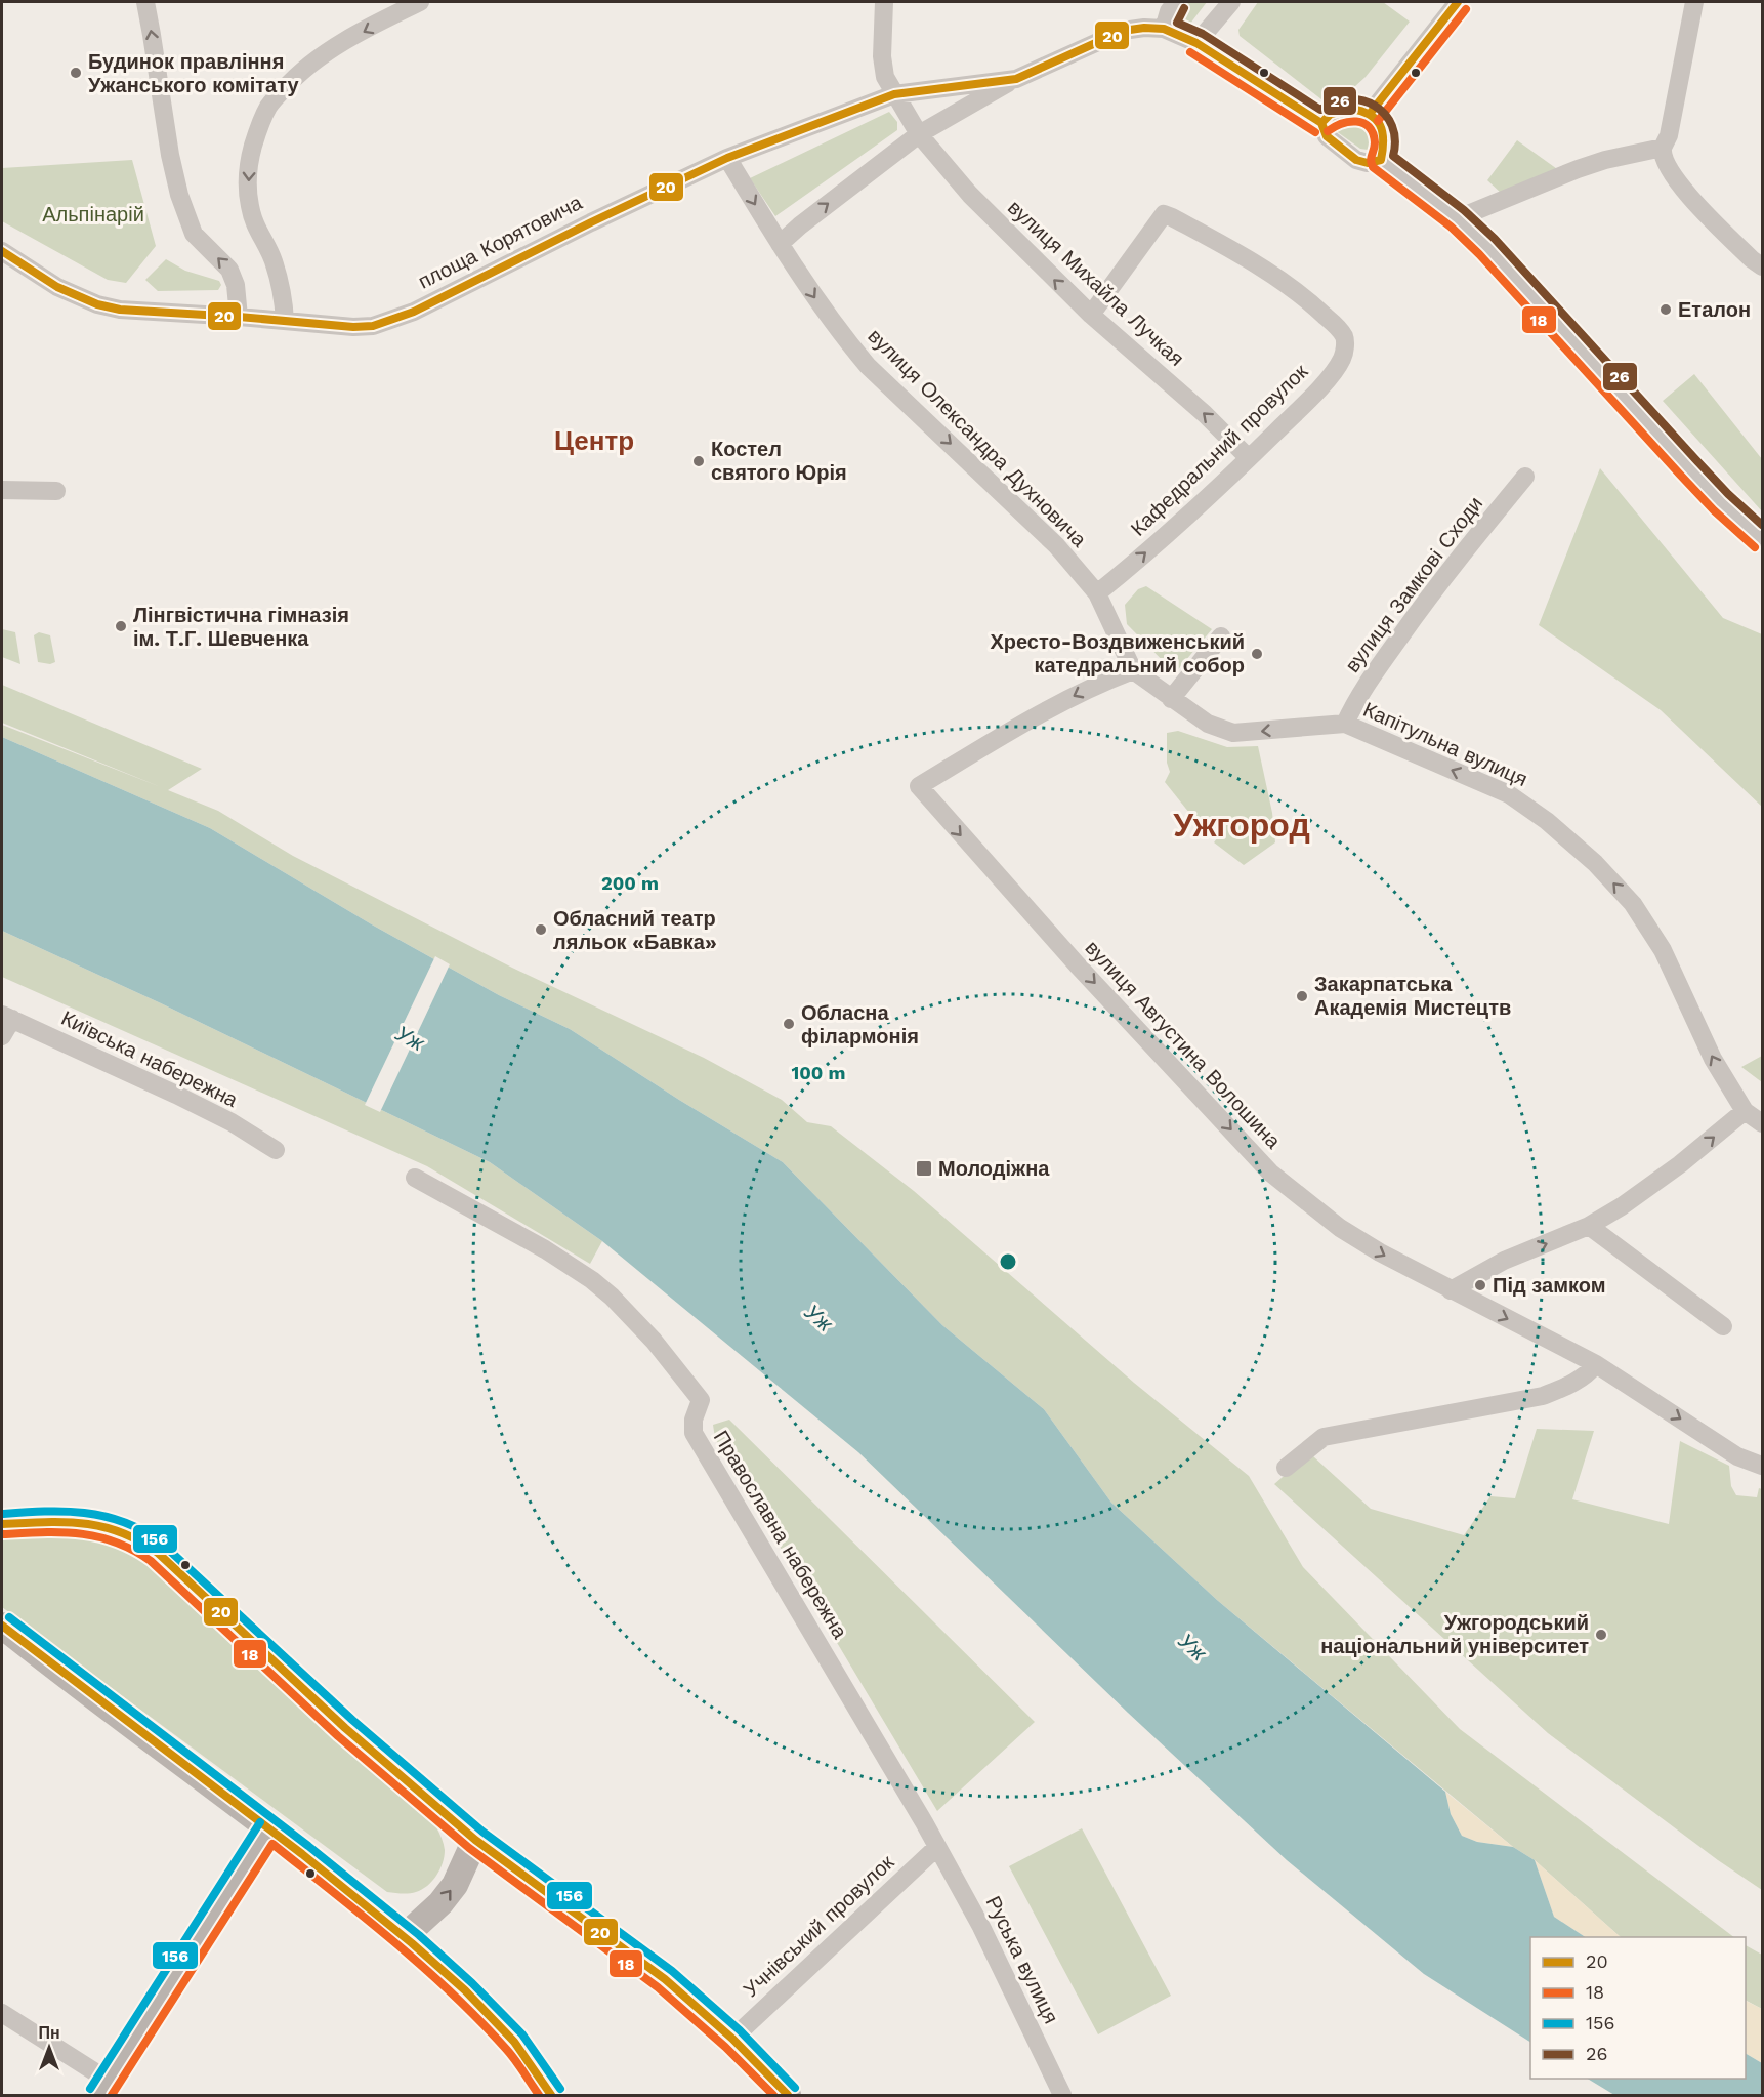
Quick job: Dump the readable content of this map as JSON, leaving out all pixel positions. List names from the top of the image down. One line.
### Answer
{"streets":{"street":["площа Корятовича","вулиця Михайла Лучкая","вулиця Олександра Духновича","Кафедральний провулок","вулиця Замкові Сходи","Капітульна вулиця","вулиця Августина Волошина","Київська набережна","Православна набережна","Учнівський провулок","Руська вулиця"]},"crossings":[["площа Корятовича","вулиця Михайла Лучкая"],["площа Корятовича","вулиця Олександра Духновича"],["вулиця Михайла Лучкая","Кафедральний провулок"],["вулиця Олександра Духновича","Кафедральний провулок"],["вулиця Олександра Духновича","Капітульна вулиця"],["вулиця Олександра Духновича","вулиця Августина Волошина"],["вулиця Замкові Сходи","Капітульна вулиця"],["Капітульна вулиця","вулиця Августина Волошина"],["Православна набережна","Учнівський провулок"],["Православна набережна","Руська вулиця"],["Учнівський провулок","Руська вулиця"]],"one_way":["вулиця Михайла Лучкая","вулиця Олександра Духновича","Капітульна вулиця"],"districts":["Центр","Ужгород"],"water":["Уж"],"parks":["Альпінарій"],"places":{"other":["Будинок правління Ужанського комітату","Еталон","Костел святого Юрія","Лінгвістична гімназія ім. Т.Г. Шевченка","Хресто-Воздвиженський катедральний собор","Обласний театр ляльок «Бавка»","Закарпатська Академія Мистецтв","Обласна філармонія","Під замком","Ужгородський національний університет"],"transit":["Молодіжна"]},"lines":["transit line 20","transit line 26","transit line 18","transit line 156"],"legend":["20","18","156","26"],"north":"top","rings":["200 m","100 m"]}
